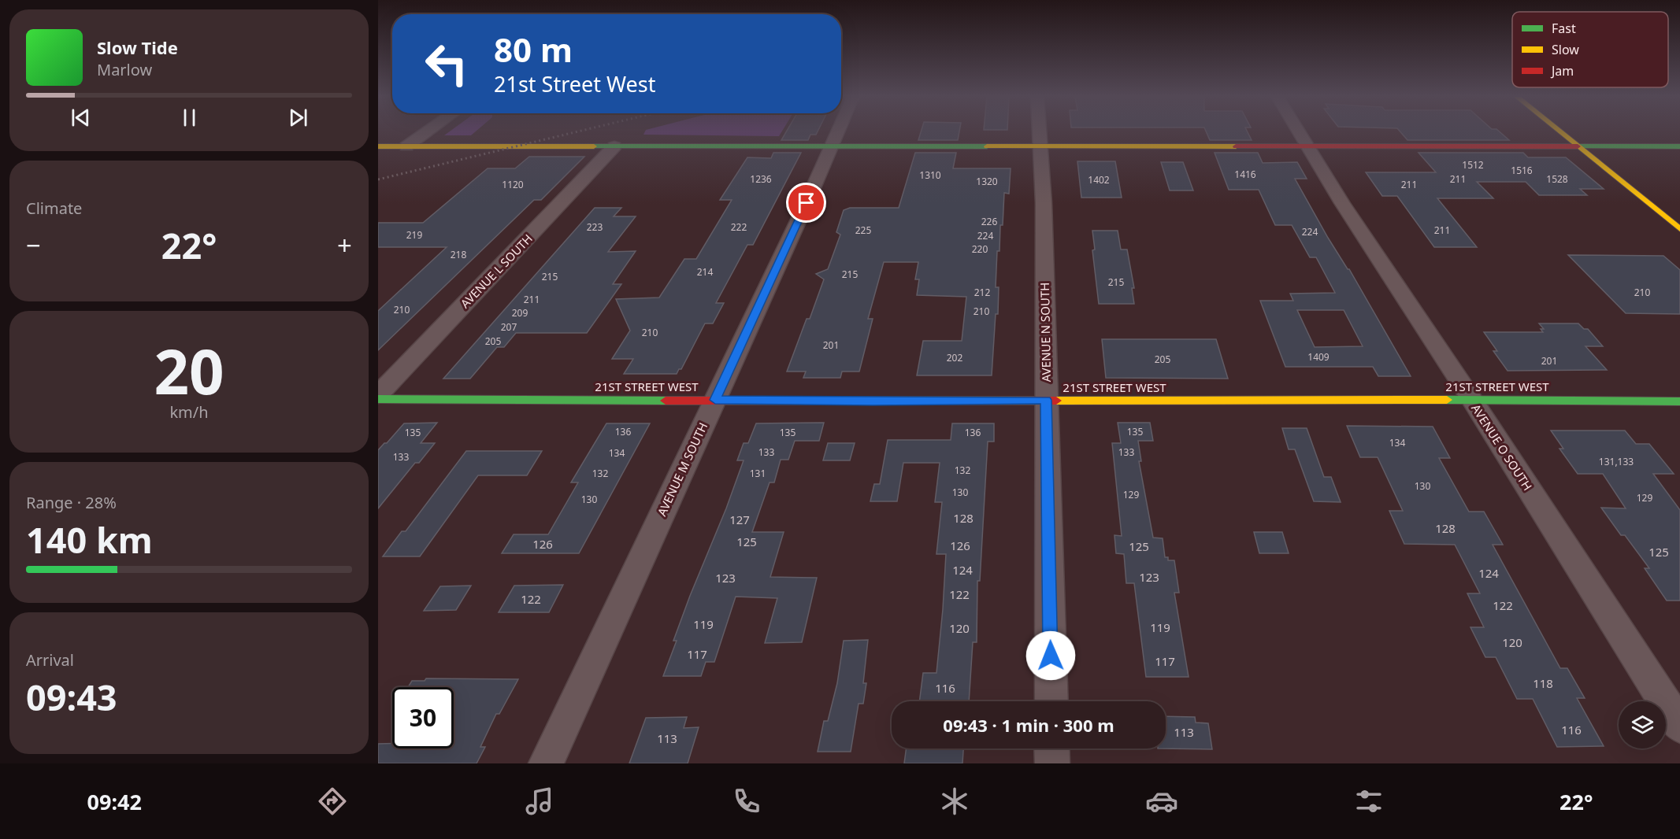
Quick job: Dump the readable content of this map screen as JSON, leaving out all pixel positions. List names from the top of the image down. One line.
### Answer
{"streets":{"main road":["21ST STREET WEST"],"street":["AVENUE L SOUTH","AVENUE N SOUTH","AVENUE O SOUTH","AVENUE M SOUTH"]},"crossings":[["AVENUE N SOUTH","21ST STREET WEST"],["21ST STREET WEST","AVENUE O SOUTH"],["21ST STREET WEST","AVENUE M SOUTH"]],"house_numbers":["1512","1516","1416","1310","1236","211","1528","1402","1320","1120","211","226","223","222","225","211","224","219","224","220","218","214","215","215","215","212","210","211","210","210","209","207","210","205","201","1409","202","205","201","136","135","135","135","136","134","133","133","134","133","131,133","132","132","131","130","130","129","129","130","128","127","128","125","126","126","125","125","124","124","123","123","122","122","122","119","119","120","120","117","117","118","116","116","113","113"],"legend":["Fast","Slow","Jam"],"page":{"turn":["80 m","21st Street West"],"song":["Slow Tide","Marlow"],"tile":["Climate",["20","km/h"],["Range · 28%","140 km"],["Arrival","09:43"]],"heat":["−","22°","+"],"limit":"30","trip":"09:43 · 1 min · 300 m","tabs":["09:42","22°"]}}
